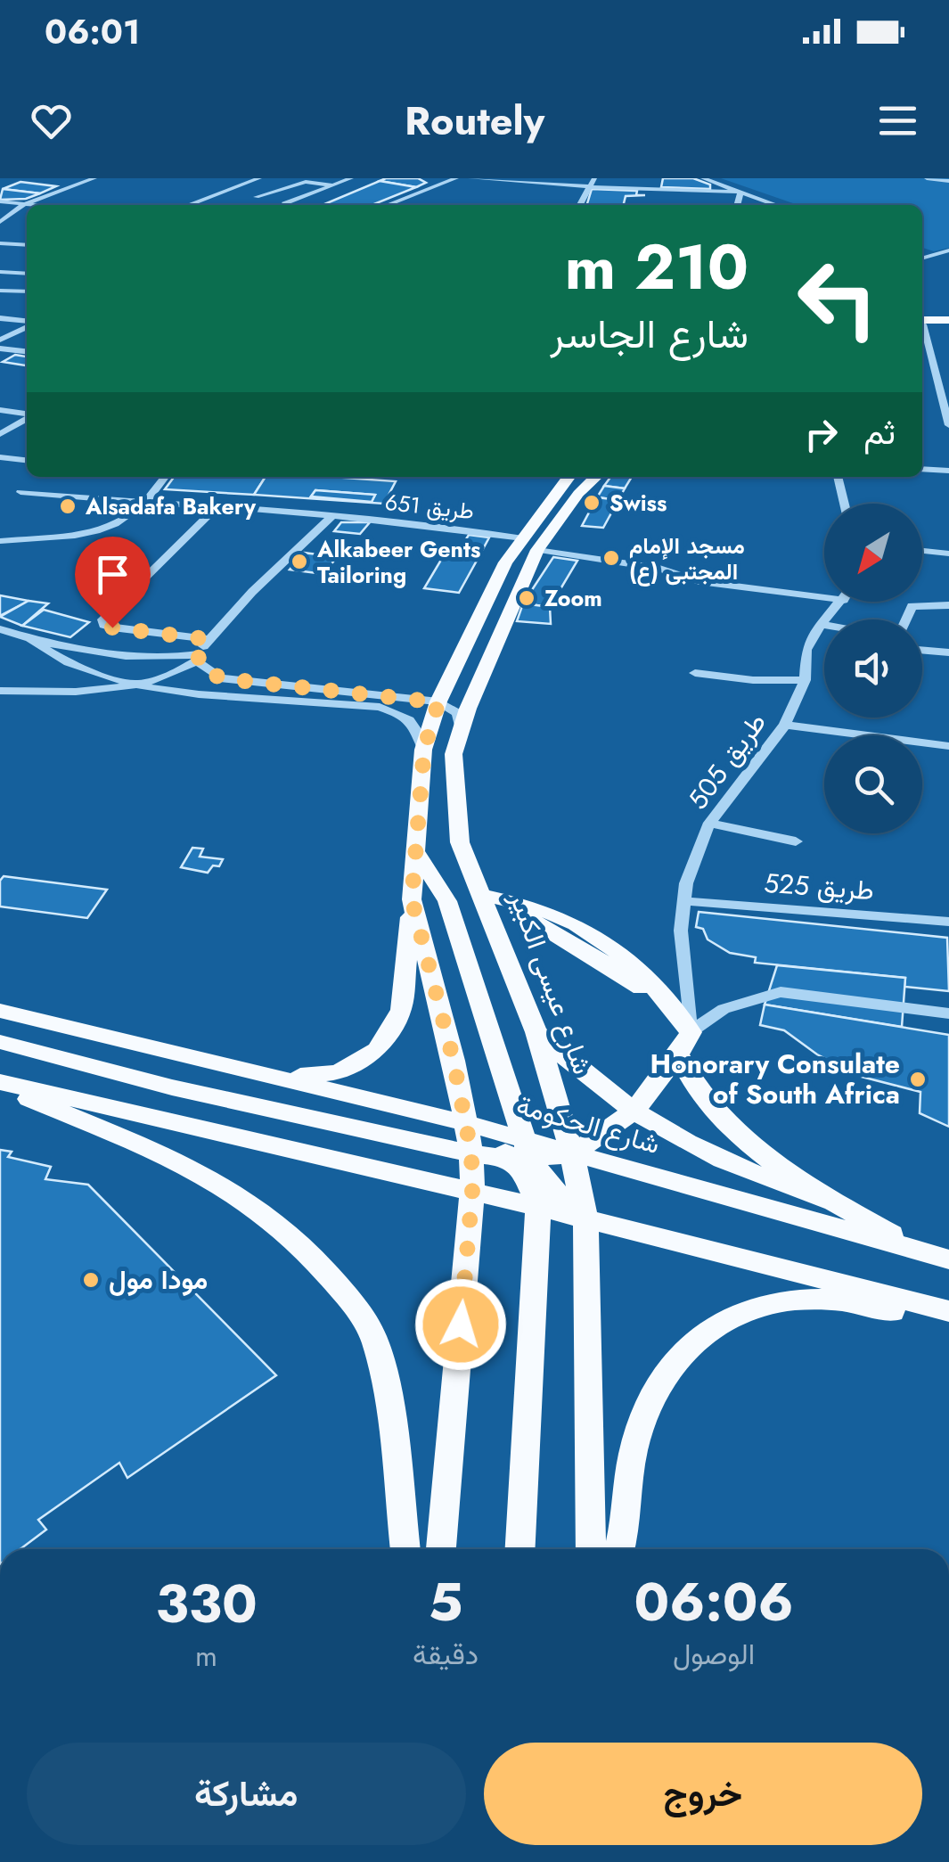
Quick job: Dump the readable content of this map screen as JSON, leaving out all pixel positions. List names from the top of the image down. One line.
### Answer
{"streets":{"main road":["شارع عيسى الكبير","شارع الحكومة"],"street":["طريق 651","طريق 505","طريق 525"]},"crossings":[["طريق 651","شارع عيسى الكبير"],["طريق 505","طريق 525"],["شارع عيسى الكبير","شارع الحكومة"]],"places":["Swiss","Alsadafa Bakery","مسجد الإمام المجتبى (ع)","Alkabeer Gents Tailoring","Zoom","Honorary Consulate of South Africa","مودا مول"],"north":"bottom left","page":{"status":"06:01","header":"Routely","turn":["210 m","شارع الجاسر"],"then":"ثم","eta":["06:06","الوصول","5","دقيقة","330","m"],"buttons":["خروج","مشاركة"]}}
